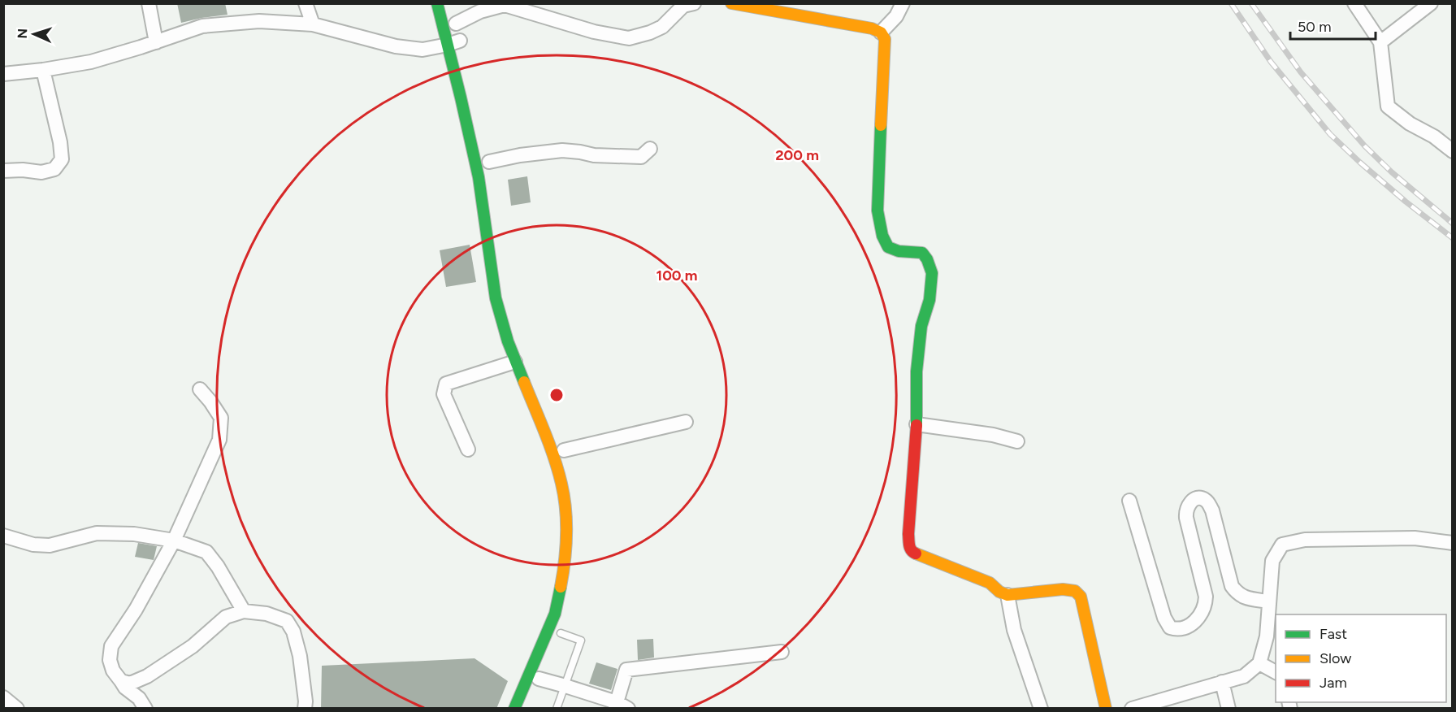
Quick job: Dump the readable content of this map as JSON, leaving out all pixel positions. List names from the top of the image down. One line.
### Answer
{"legend":["Fast","Slow","Jam"],"scale_bar":"50 m","north":"left","rings":["200 m","100 m"]}
